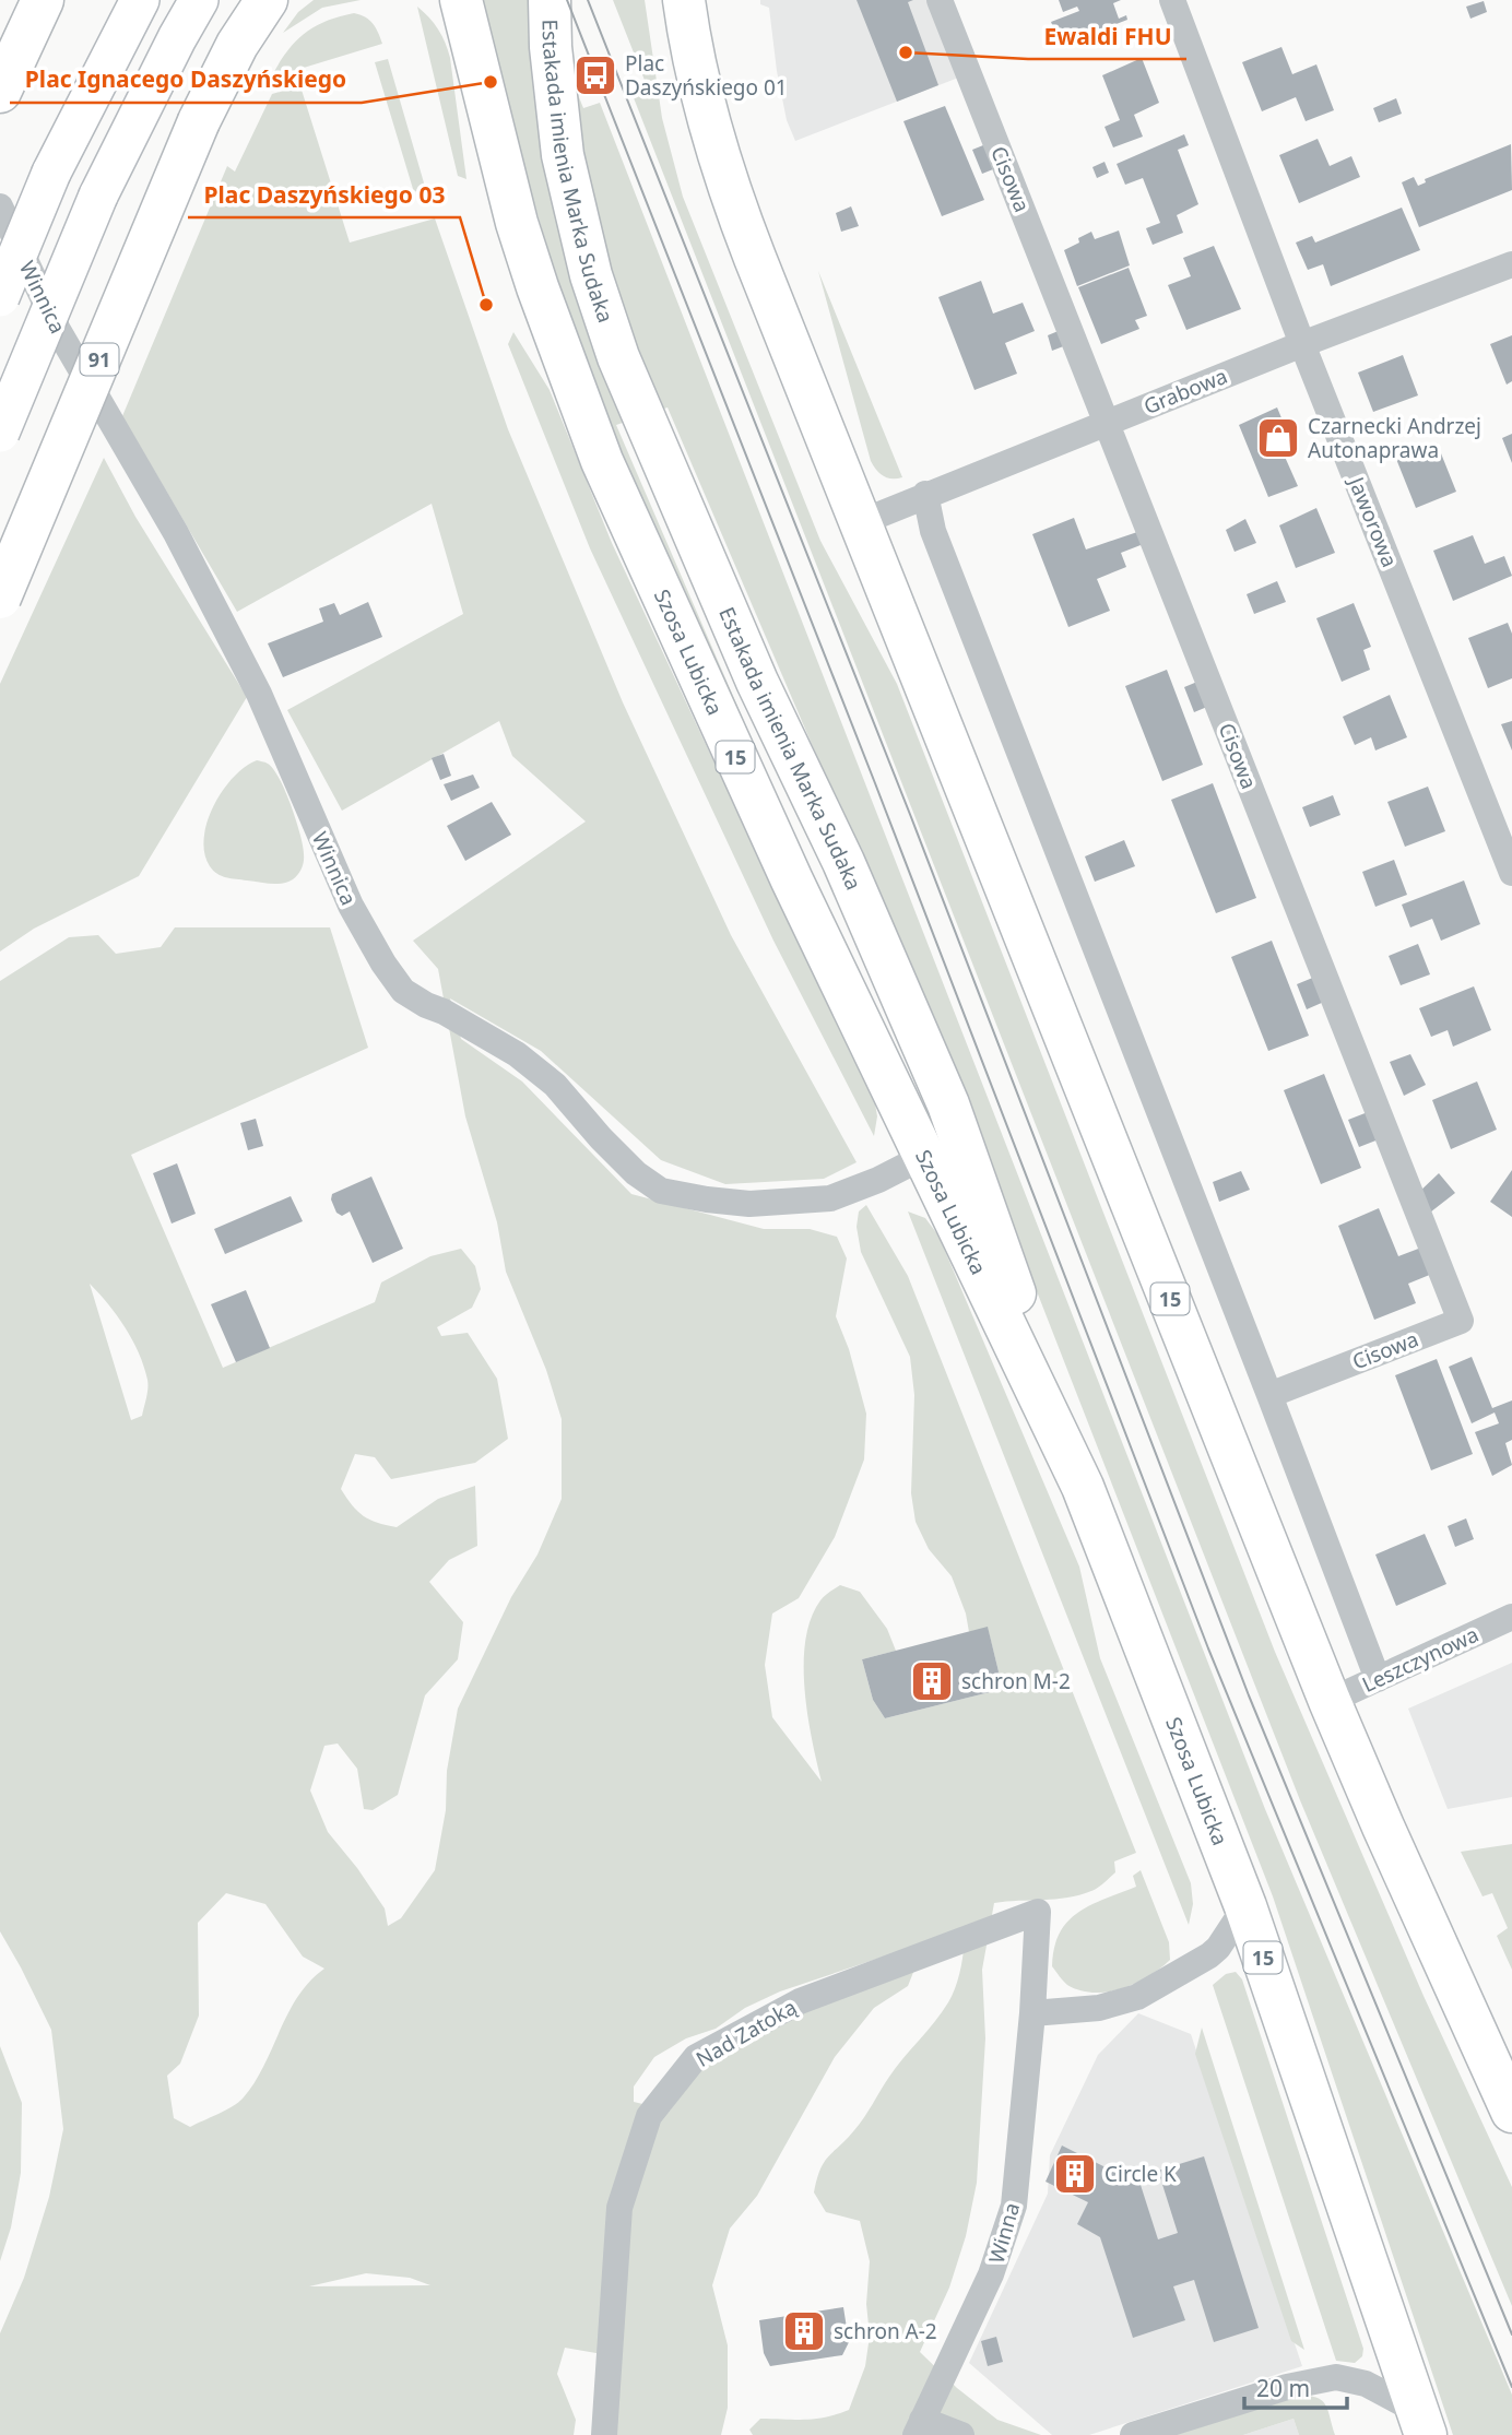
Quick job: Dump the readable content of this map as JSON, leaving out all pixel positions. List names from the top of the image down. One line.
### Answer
{"streets":{"main road":["Estakada imienia Marka Sudaka","91","Szosa Lubicka","15"],"street":["Cisowa","Winnica","Grabowa","Jaworowa","Leszczynowa","Nad Zatoką","Winna"]},"crossings":[["Estakada imienia Marka Sudaka","Szosa Lubicka"],["Cisowa","Grabowa"],["Winnica","Szosa Lubicka"],["Grabowa","Jaworowa"],["Grabowa","15"],["15","Leszczynowa"],["Nad Zatoką","Winna"]],"places":{"other":["Ewaldi FHU","Plac Ignacego Daszyńskiego","Plac Daszyńskiego 03"],"bus stop":["Plac Daszyńskiego 01"],"shop":["Czarnecki Andrzej Autonaprawa"],"building":["schron M-2","Circle K","schron A-2"]},"scale_bar":"20 m"}
